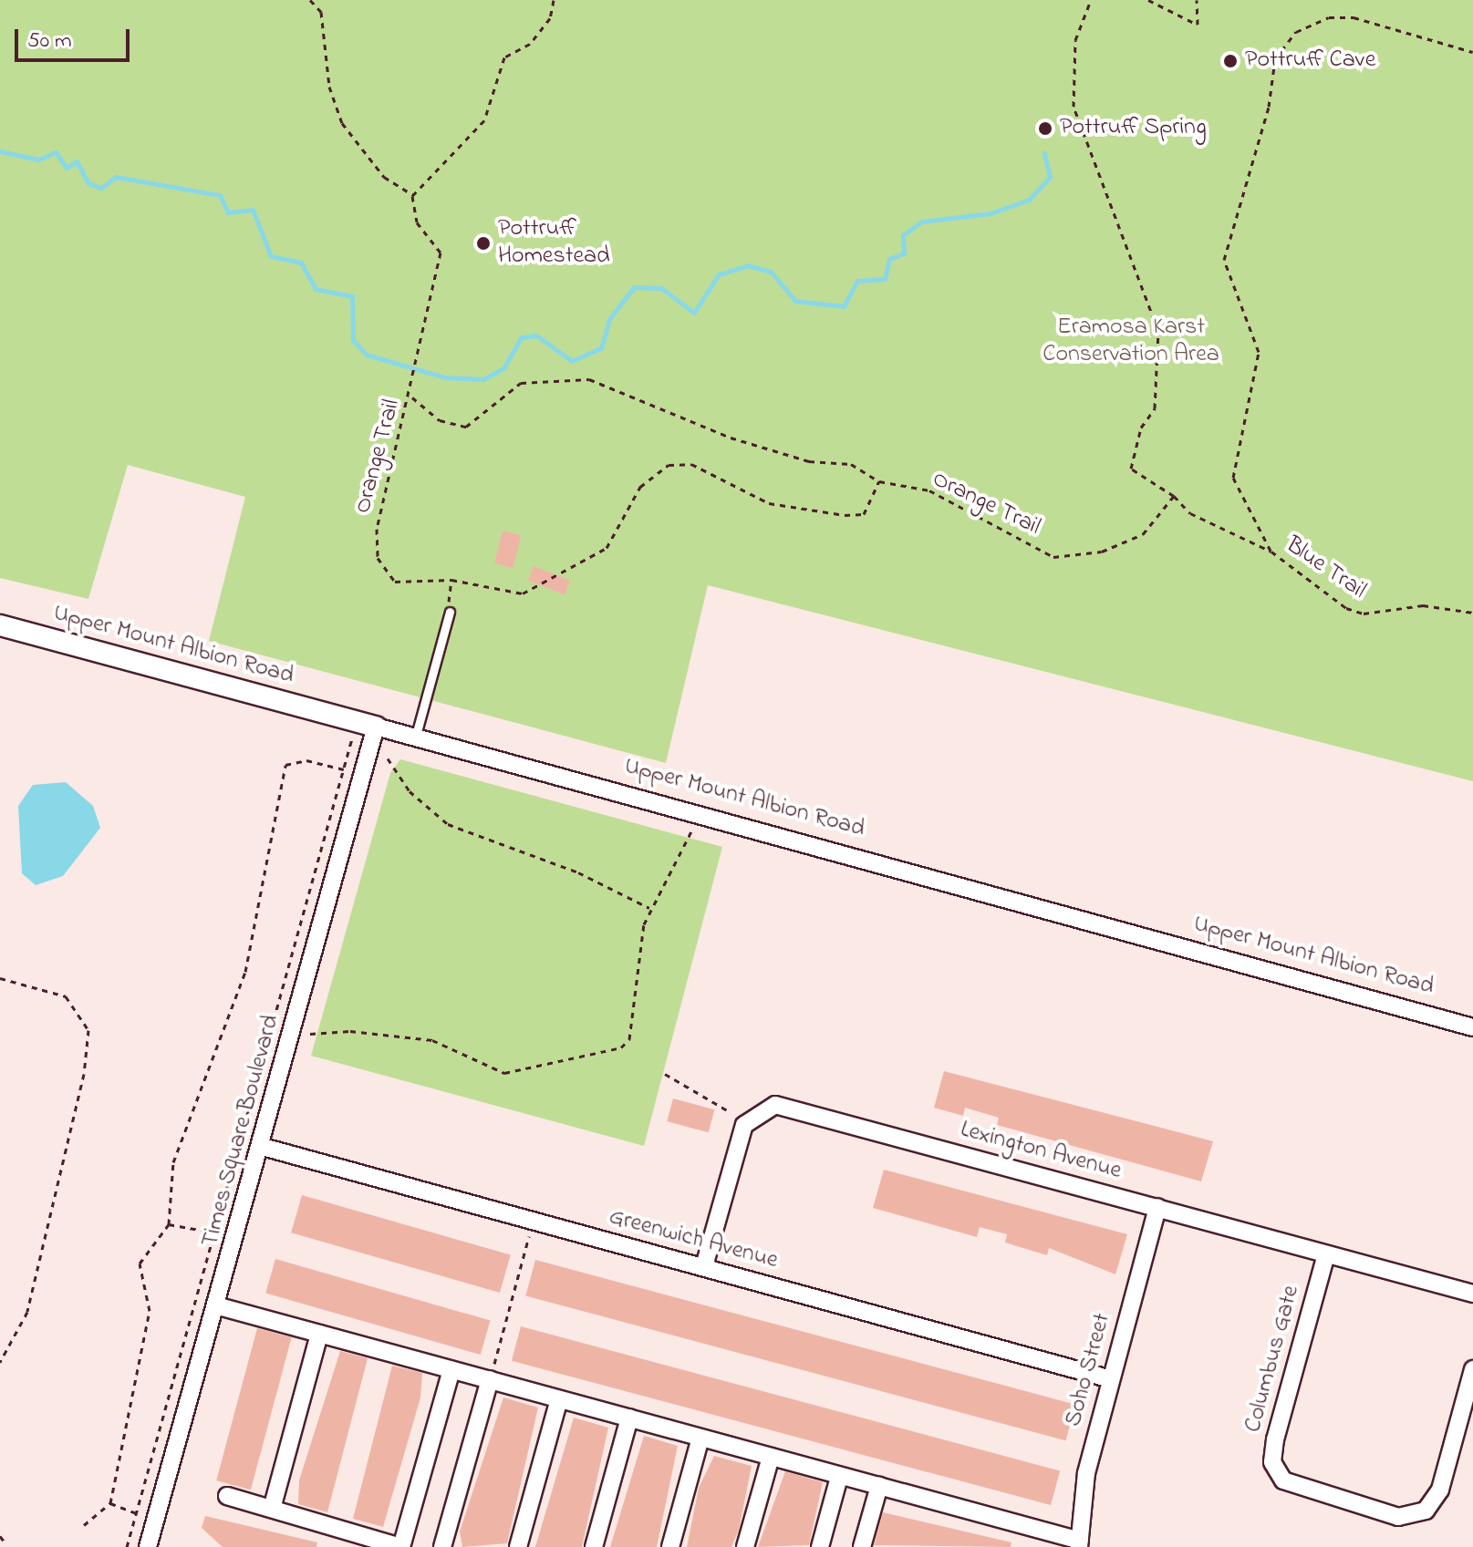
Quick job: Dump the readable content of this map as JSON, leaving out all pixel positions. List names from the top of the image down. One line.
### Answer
{"streets":{"street":["Upper Mount Albion Road","Times Square Boulevard","Lexington Avenue","Greenwich Avenue","Columbus Gate","Soho Street"],"path":["Orange Trail","Blue Trail"]},"crossings":[["Orange Trail","Blue Trail"],["Upper Mount Albion Road","Times Square Boulevard"],["Times Square Boulevard","Greenwich Avenue"],["Lexington Avenue","Greenwich Avenue"],["Lexington Avenue","Columbus Gate"],["Lexington Avenue","Soho Street"],["Greenwich Avenue","Soho Street"]],"parks":["Eramosa Karst Conservation Area"],"places":["Pottruff Cave","Pottruff Spring","Pottruff Homestead"],"scale_bar":"50 m"}
